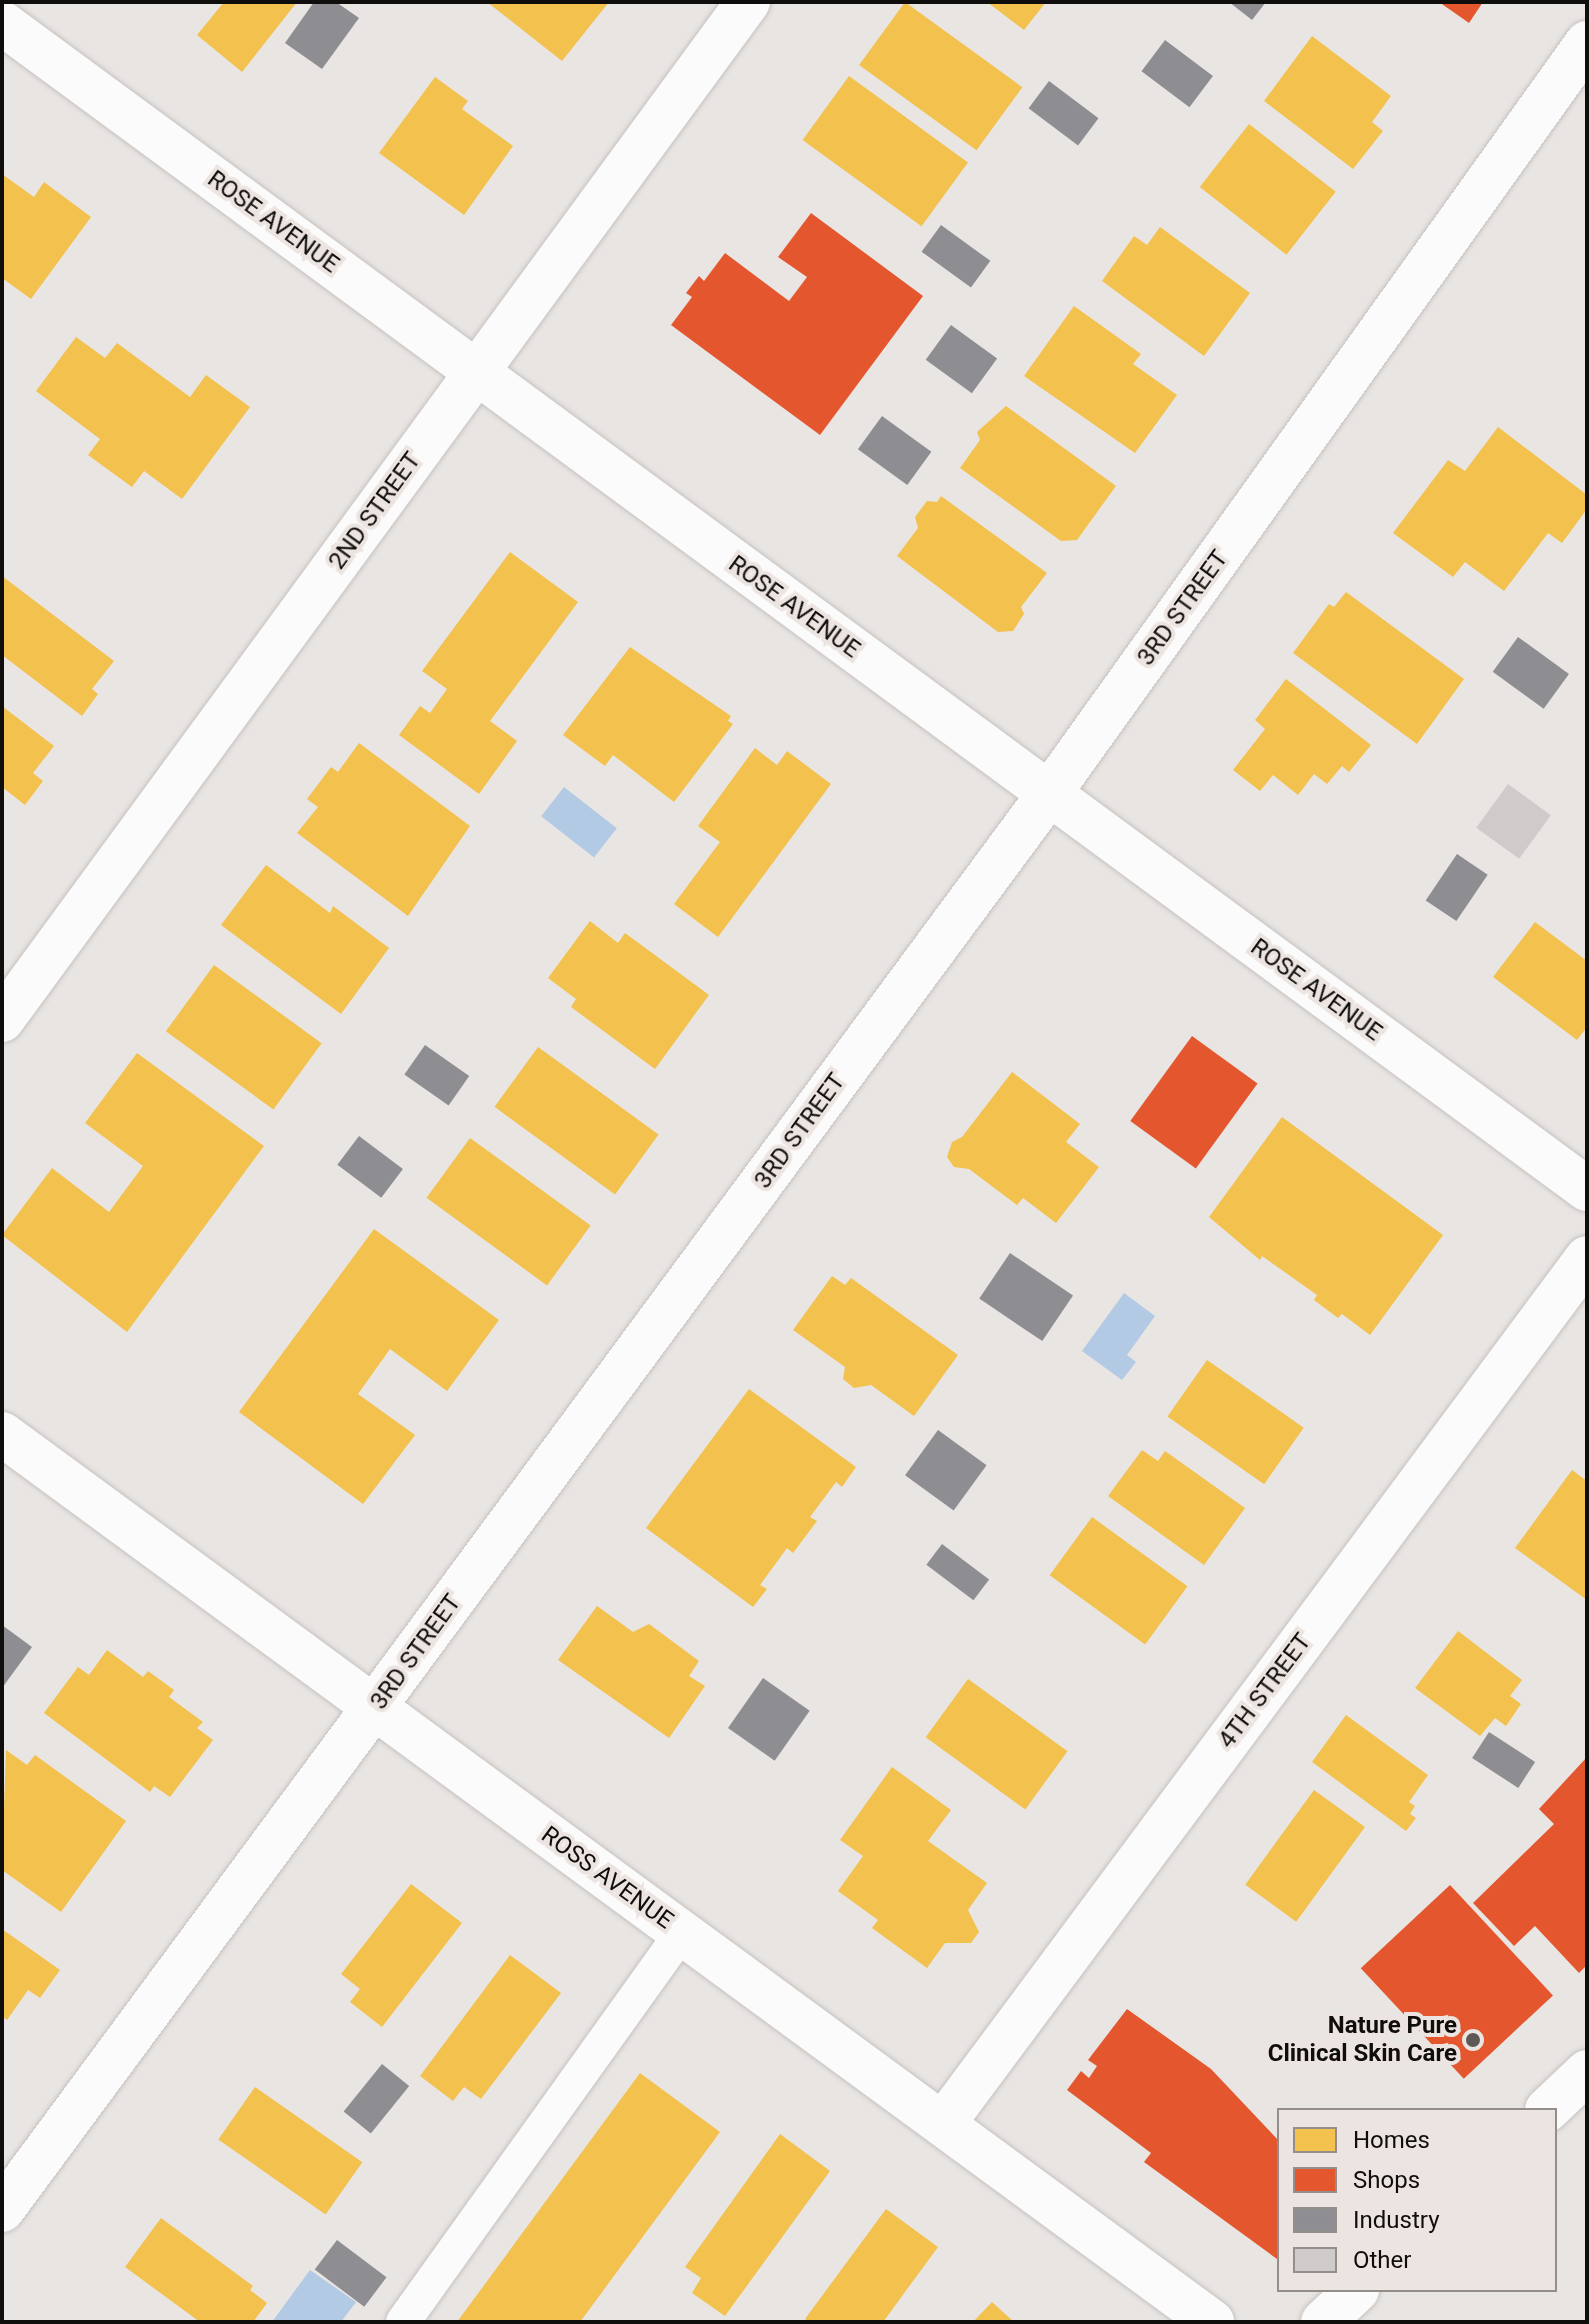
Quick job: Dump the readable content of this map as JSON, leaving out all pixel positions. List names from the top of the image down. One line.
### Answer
{"streets":{"street":["ROSE AVENUE","2ND STREET","3RD STREET","4TH STREET","ROSS AVENUE"]},"crossings":[["ROSE AVENUE","2ND STREET"],["ROSE AVENUE","3RD STREET"],["3RD STREET","ROSS AVENUE"],["4TH STREET","ROSS AVENUE"]],"places":["Nature Pure Clinical Skin Care"],"legend":["Homes","Shops","Industry","Other"]}
